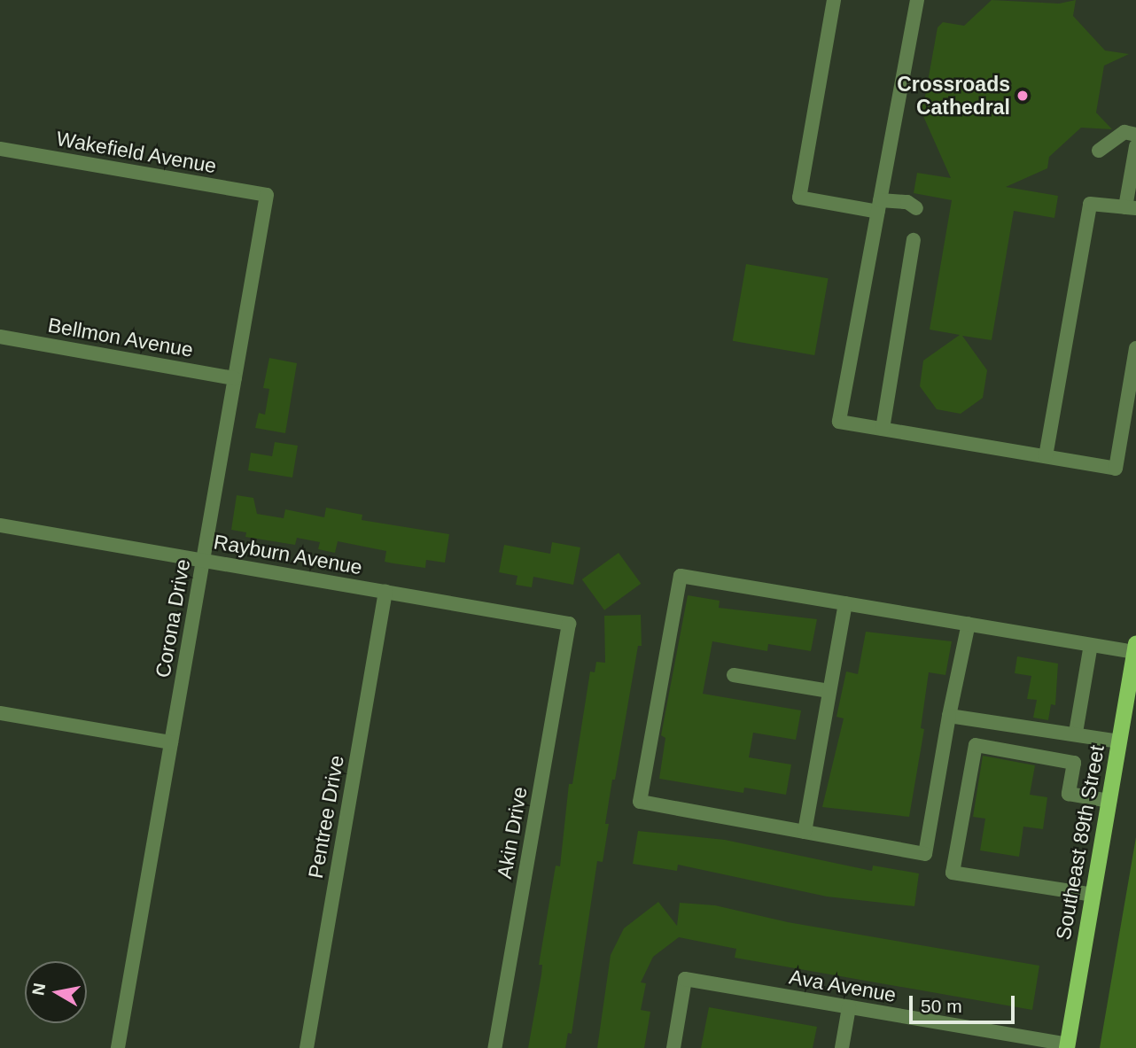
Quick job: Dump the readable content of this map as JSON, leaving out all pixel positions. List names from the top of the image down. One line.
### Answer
{"streets":{"main road":["Southeast 89th Street"],"street":["Wakefield Avenue","Bellmon Avenue","Rayburn Avenue","Corona Drive","Pentree Drive","Akin Drive","Ava Avenue"]},"crossings":[["Wakefield Avenue","Corona Drive"],["Bellmon Avenue","Corona Drive"],["Rayburn Avenue","Corona Drive"],["Rayburn Avenue","Pentree Drive"],["Rayburn Avenue","Akin Drive"],["Southeast 89th Street","Ava Avenue"]],"places":["Crossroads Cathedral"],"scale_bar":"50 m","north":"left"}
